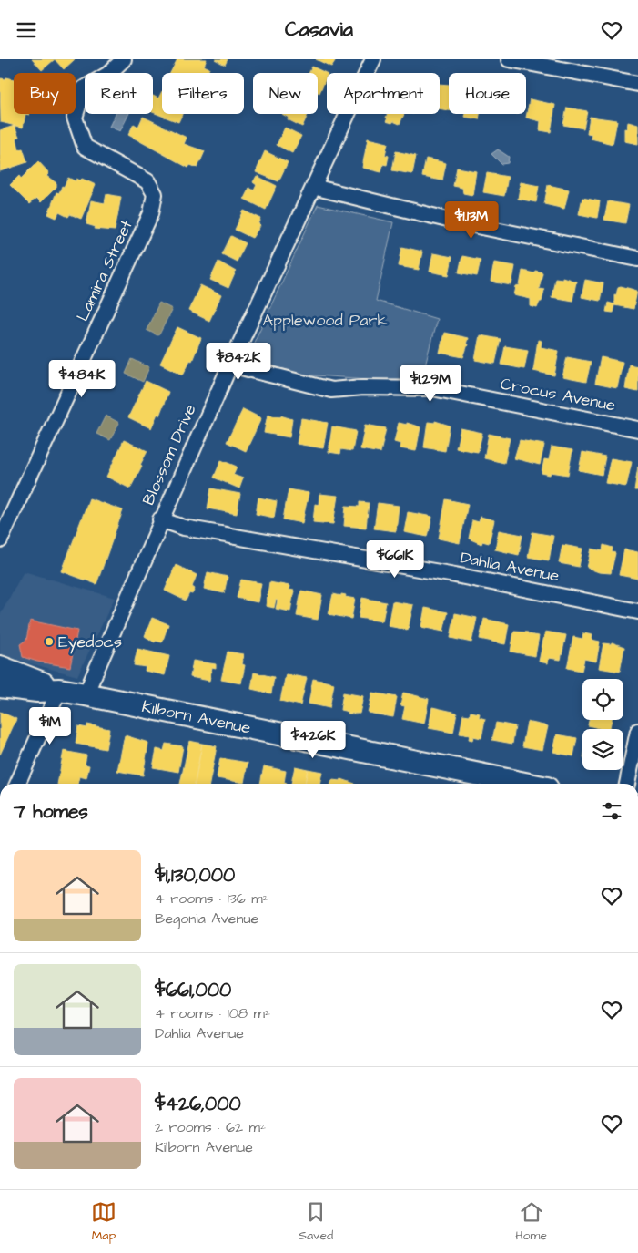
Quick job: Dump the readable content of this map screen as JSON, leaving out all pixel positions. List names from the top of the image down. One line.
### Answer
{"streets":{"street":["Lamira Street","Crocus Avenue","Blossom Drive","Dahlia Avenue","Kilborn Avenue"]},"crossings":[["Crocus Avenue","Blossom Drive"],["Blossom Drive","Dahlia Avenue"],["Blossom Drive","Kilborn Avenue"]],"parks":["Applewood Park"],"places":["Eyedocs"],"page":{"header":"Casavia","chip":["Buy","Rent","Filters","New","Apartment","House"],"price":["$1.13M","$842K","$484K","$1.29M","$661K","$1M","$426K"],"heading":"7 homes","list":[{"name":"$1,130,000","note":"4 rooms · 136 m² · Begonia Avenue"},{"name":"$661,000","note":"4 rooms · 108 m² · Dahlia Avenue"},{"name":"$426,000","note":"2 rooms · 62 m² · Kilborn Avenue"}],"tabs":["Map","Saved","Home"]}}
